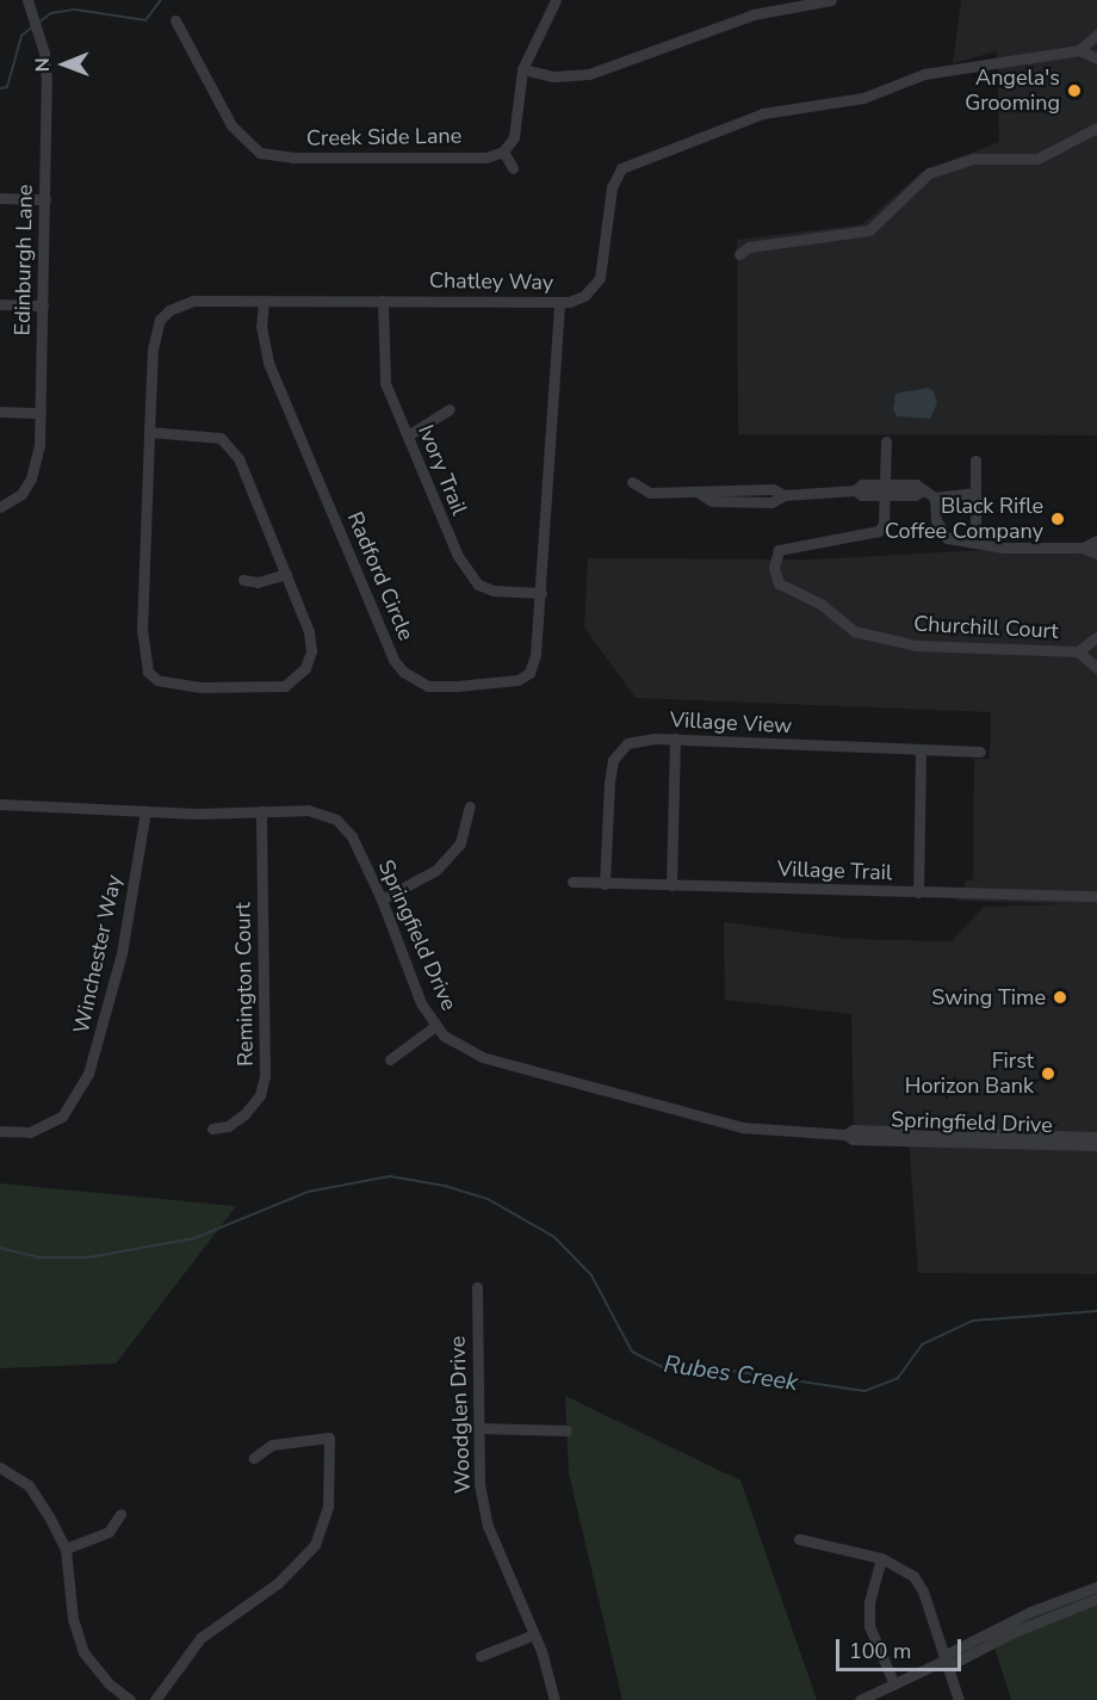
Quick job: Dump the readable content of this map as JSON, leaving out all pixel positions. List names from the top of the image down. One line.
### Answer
{"streets":{"street":["Creek Side Lane","Edinburgh Lane","Chatley Way","Ivory Trail","Radford Circle","Churchill Court","Village View","Village Trail","Springfield Drive","Winchester Way","Remington Court","Woodglen Drive"]},"crossings":[["Chatley Way","Ivory Trail"],["Chatley Way","Radford Circle"],["Ivory Trail","Radford Circle"],["Village View","Village Trail"],["Springfield Drive","Winchester Way"],["Springfield Drive","Remington Court"]],"water":["Rubes Creek"],"places":["Angela's Grooming","Black Rifle Coffee Company","Swing Time","First Horizon Bank"],"scale_bar":"100 m","north":"left"}
